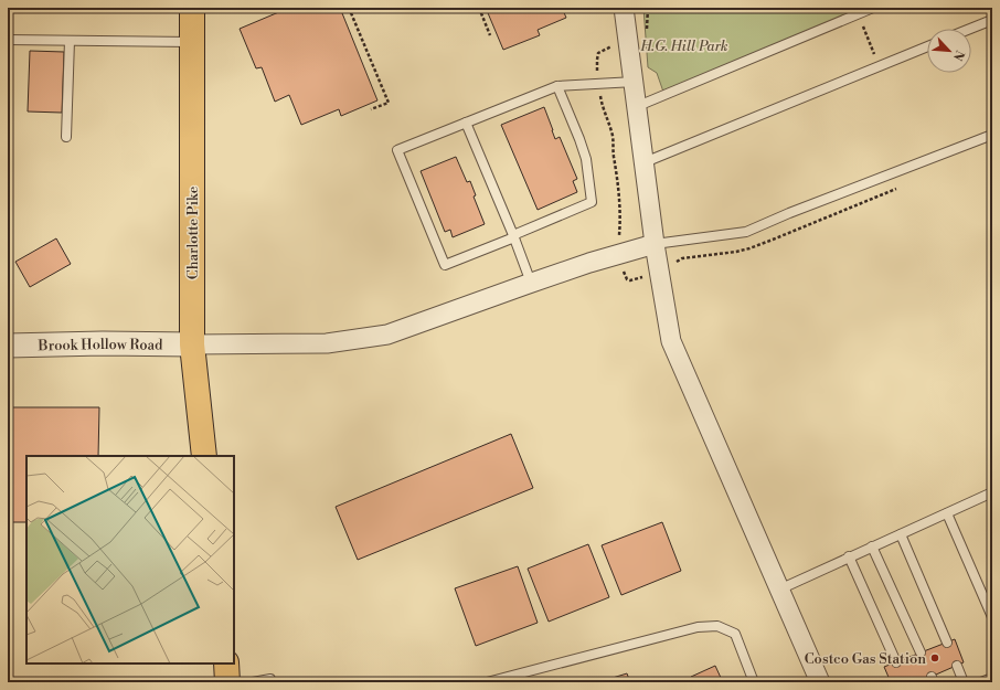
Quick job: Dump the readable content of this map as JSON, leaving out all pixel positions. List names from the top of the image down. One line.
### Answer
{"streets":{"main road":["Charlotte Pike"],"street":["Brook Hollow Road"]},"crossings":[["Charlotte Pike","Brook Hollow Road"]],"parks":["H.G. Hill Park"],"places":["Costco Gas Station"],"north":"bottom right"}
